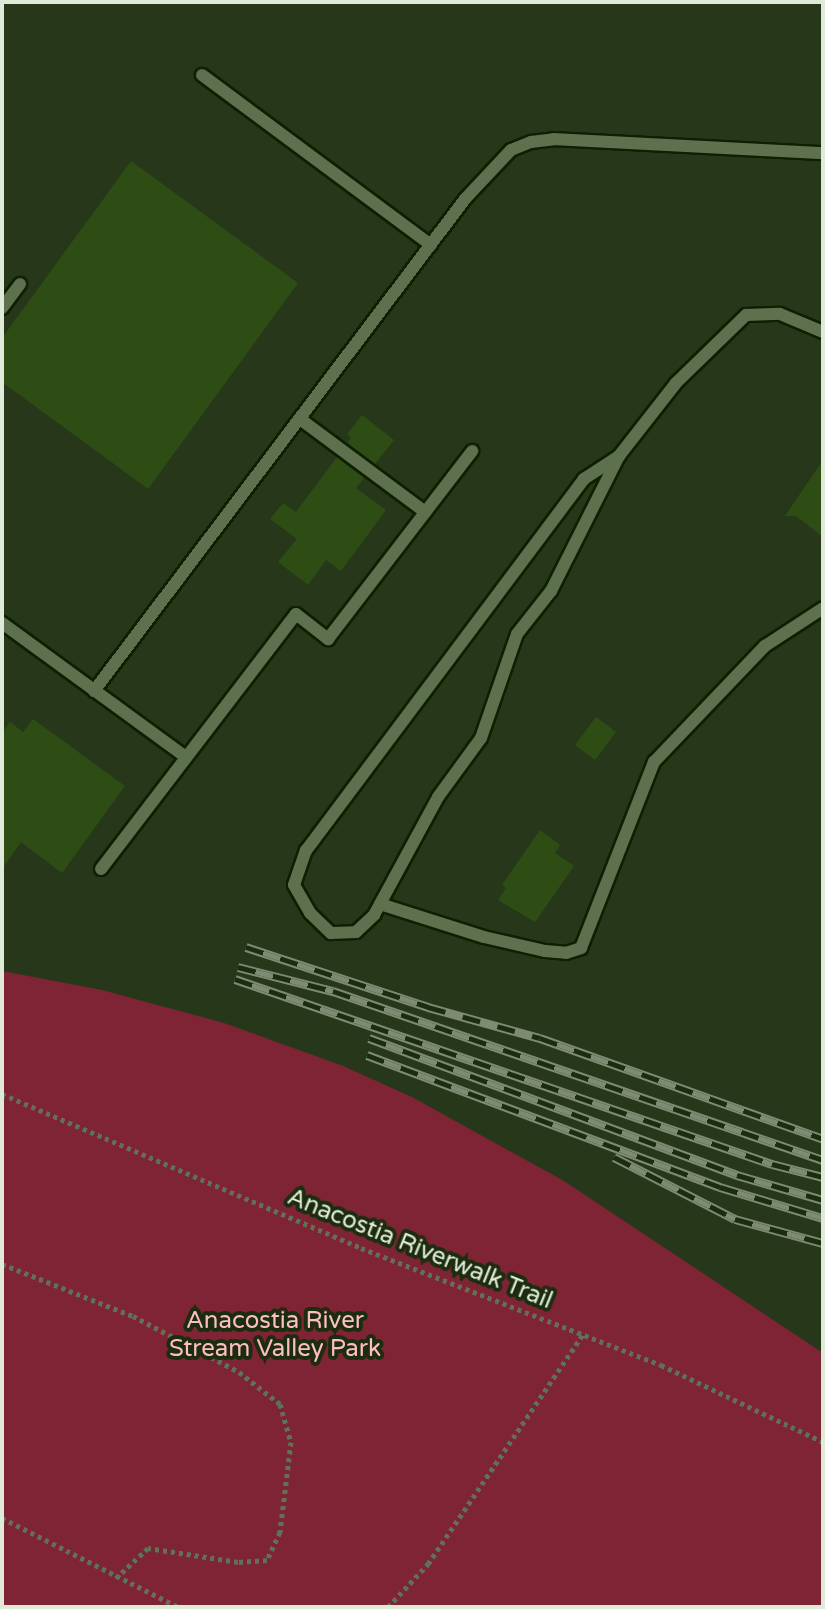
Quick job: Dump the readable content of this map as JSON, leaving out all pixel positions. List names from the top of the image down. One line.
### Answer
{"streets":{"path":["Anacostia Riverwalk Trail"]},"parks":["Anacostia River Stream Valley Park"]}
